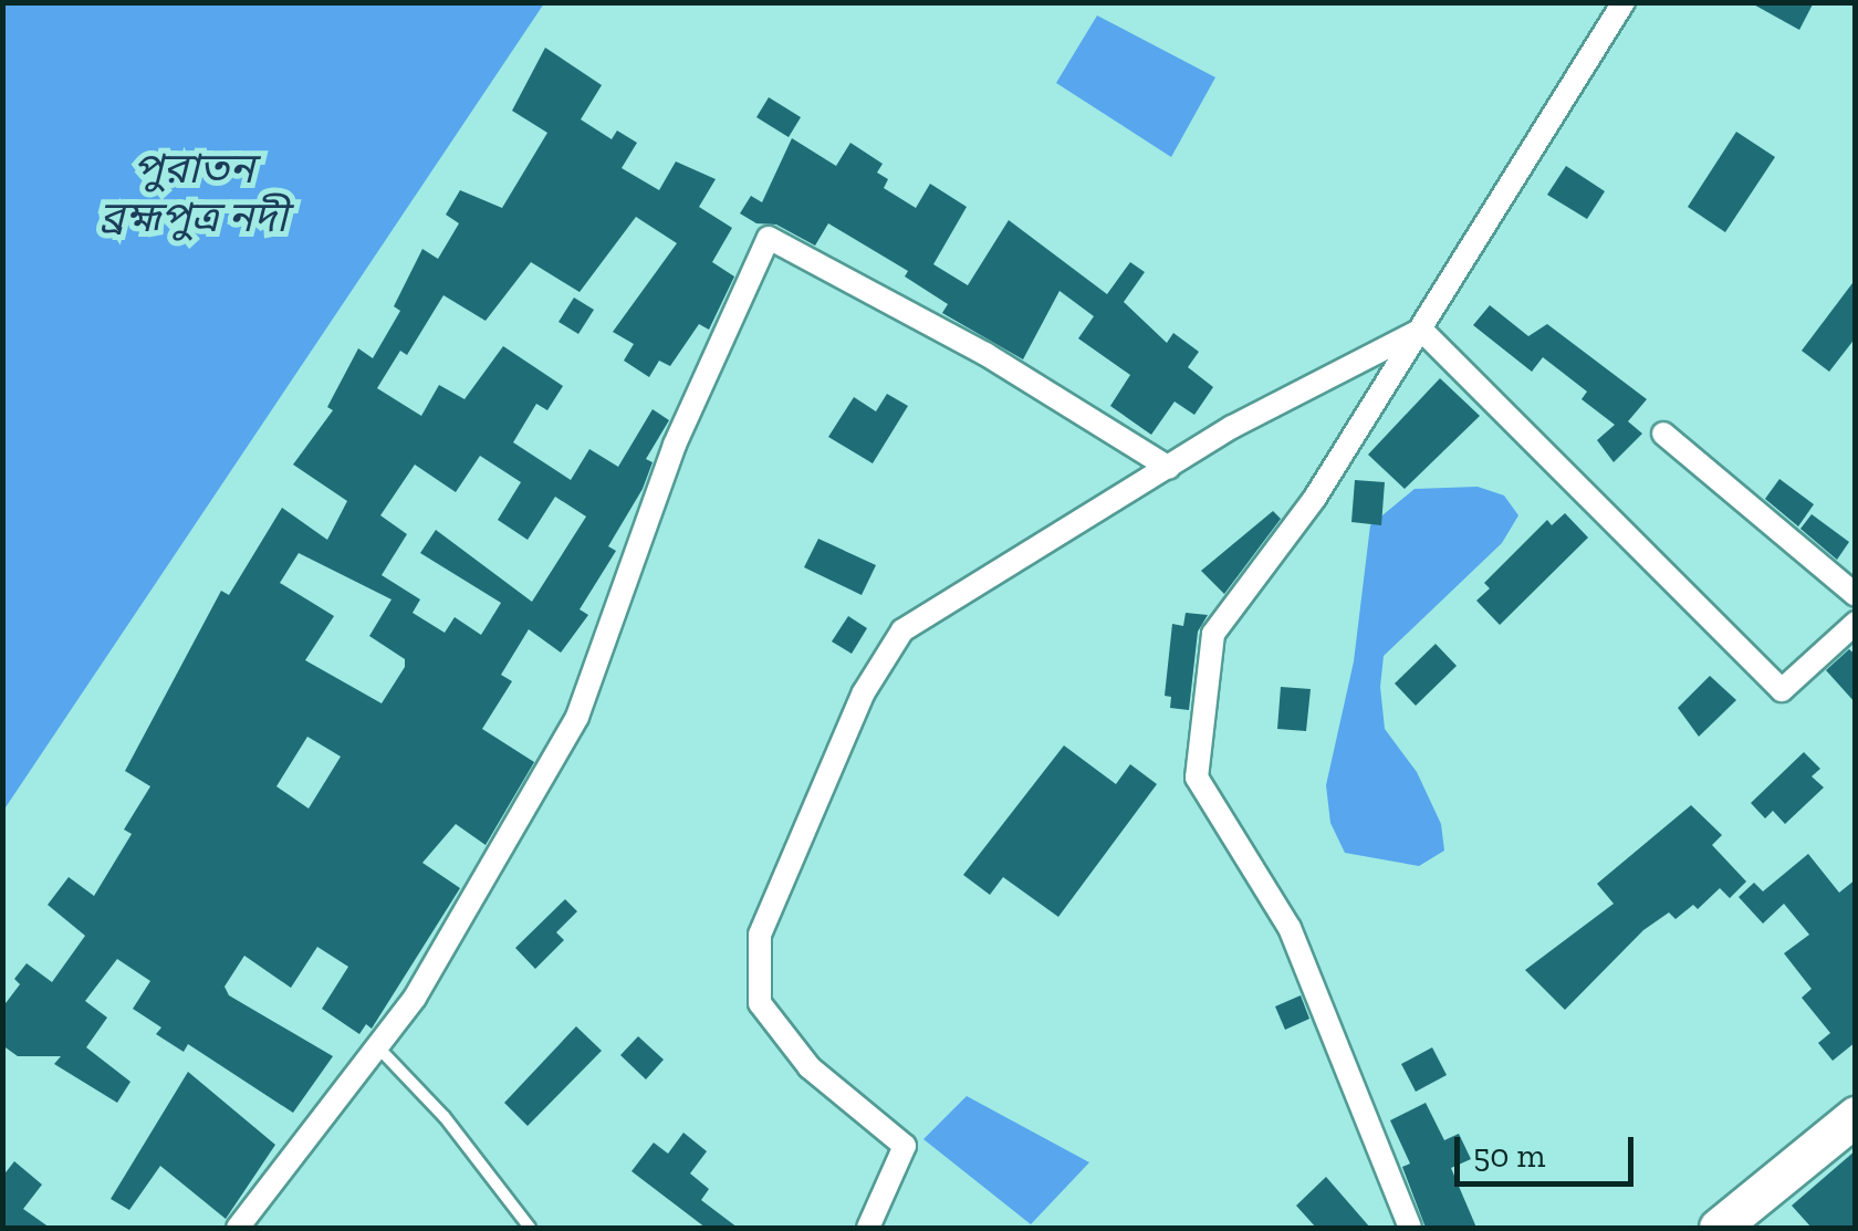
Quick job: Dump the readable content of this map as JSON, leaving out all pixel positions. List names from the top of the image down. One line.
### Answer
{"water":["পুরাতন ব্রহ্মপুত্র নদী"],"scale_bar":"50 m"}
